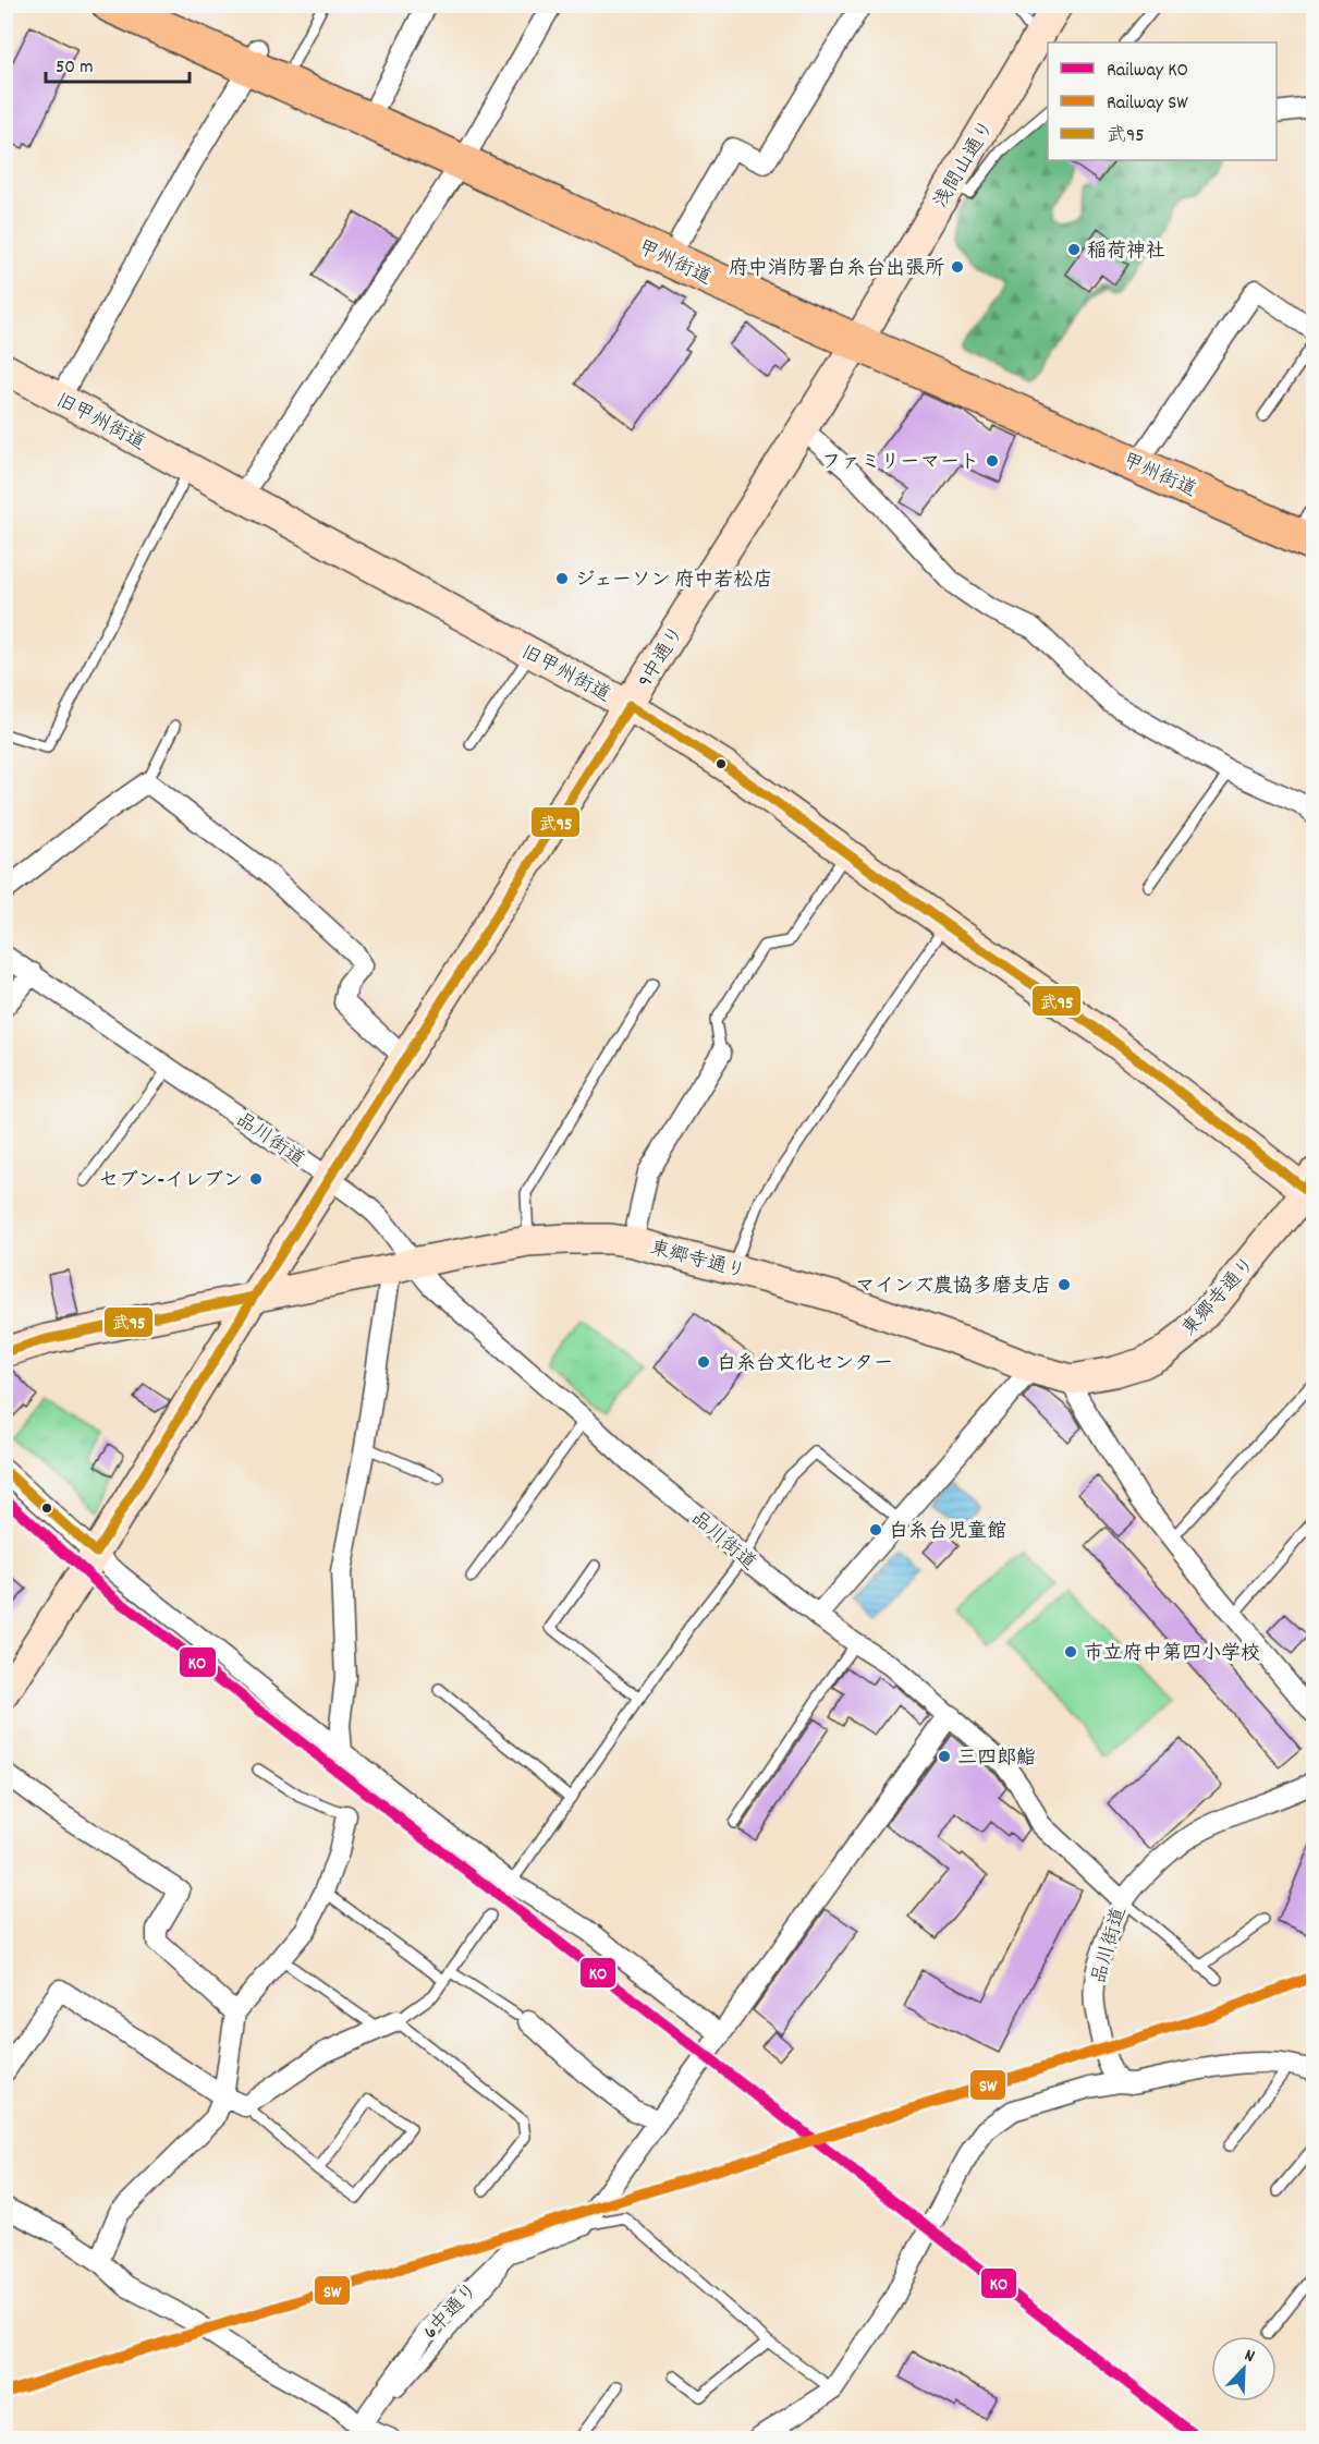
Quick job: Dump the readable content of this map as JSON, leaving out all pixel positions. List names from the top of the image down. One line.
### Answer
{"streets":{"highway":["甲州街道"],"street":["浅間山通り","旧甲州街道","9中通り","品川街道","東郷寺通り","6中通り"]},"crossings":[["浅間山通り","甲州街道"],["浅間山通り","9中通り"],["甲州街道","9中通り"],["旧甲州街道","9中通り"],["旧甲州街道","東郷寺通り"],["9中通り","品川街道"],["9中通り","東郷寺通り"],["品川街道","東郷寺通り"]],"places":["稲荷神社","府中消防署白糸台出張所","ファミリーマート","ジェーソン 府中若松店","セブン-イレブン","マインズ農協多磨支店","白糸台文化センター","白糸台児童館","市立府中第四小学校","三四郎鮨"],"lines":["transit line 武95","rail line KO","rail line SW"],"legend":["Railway KO","Railway SW","武95"],"scale_bar":"50 m","north":"top right"}
